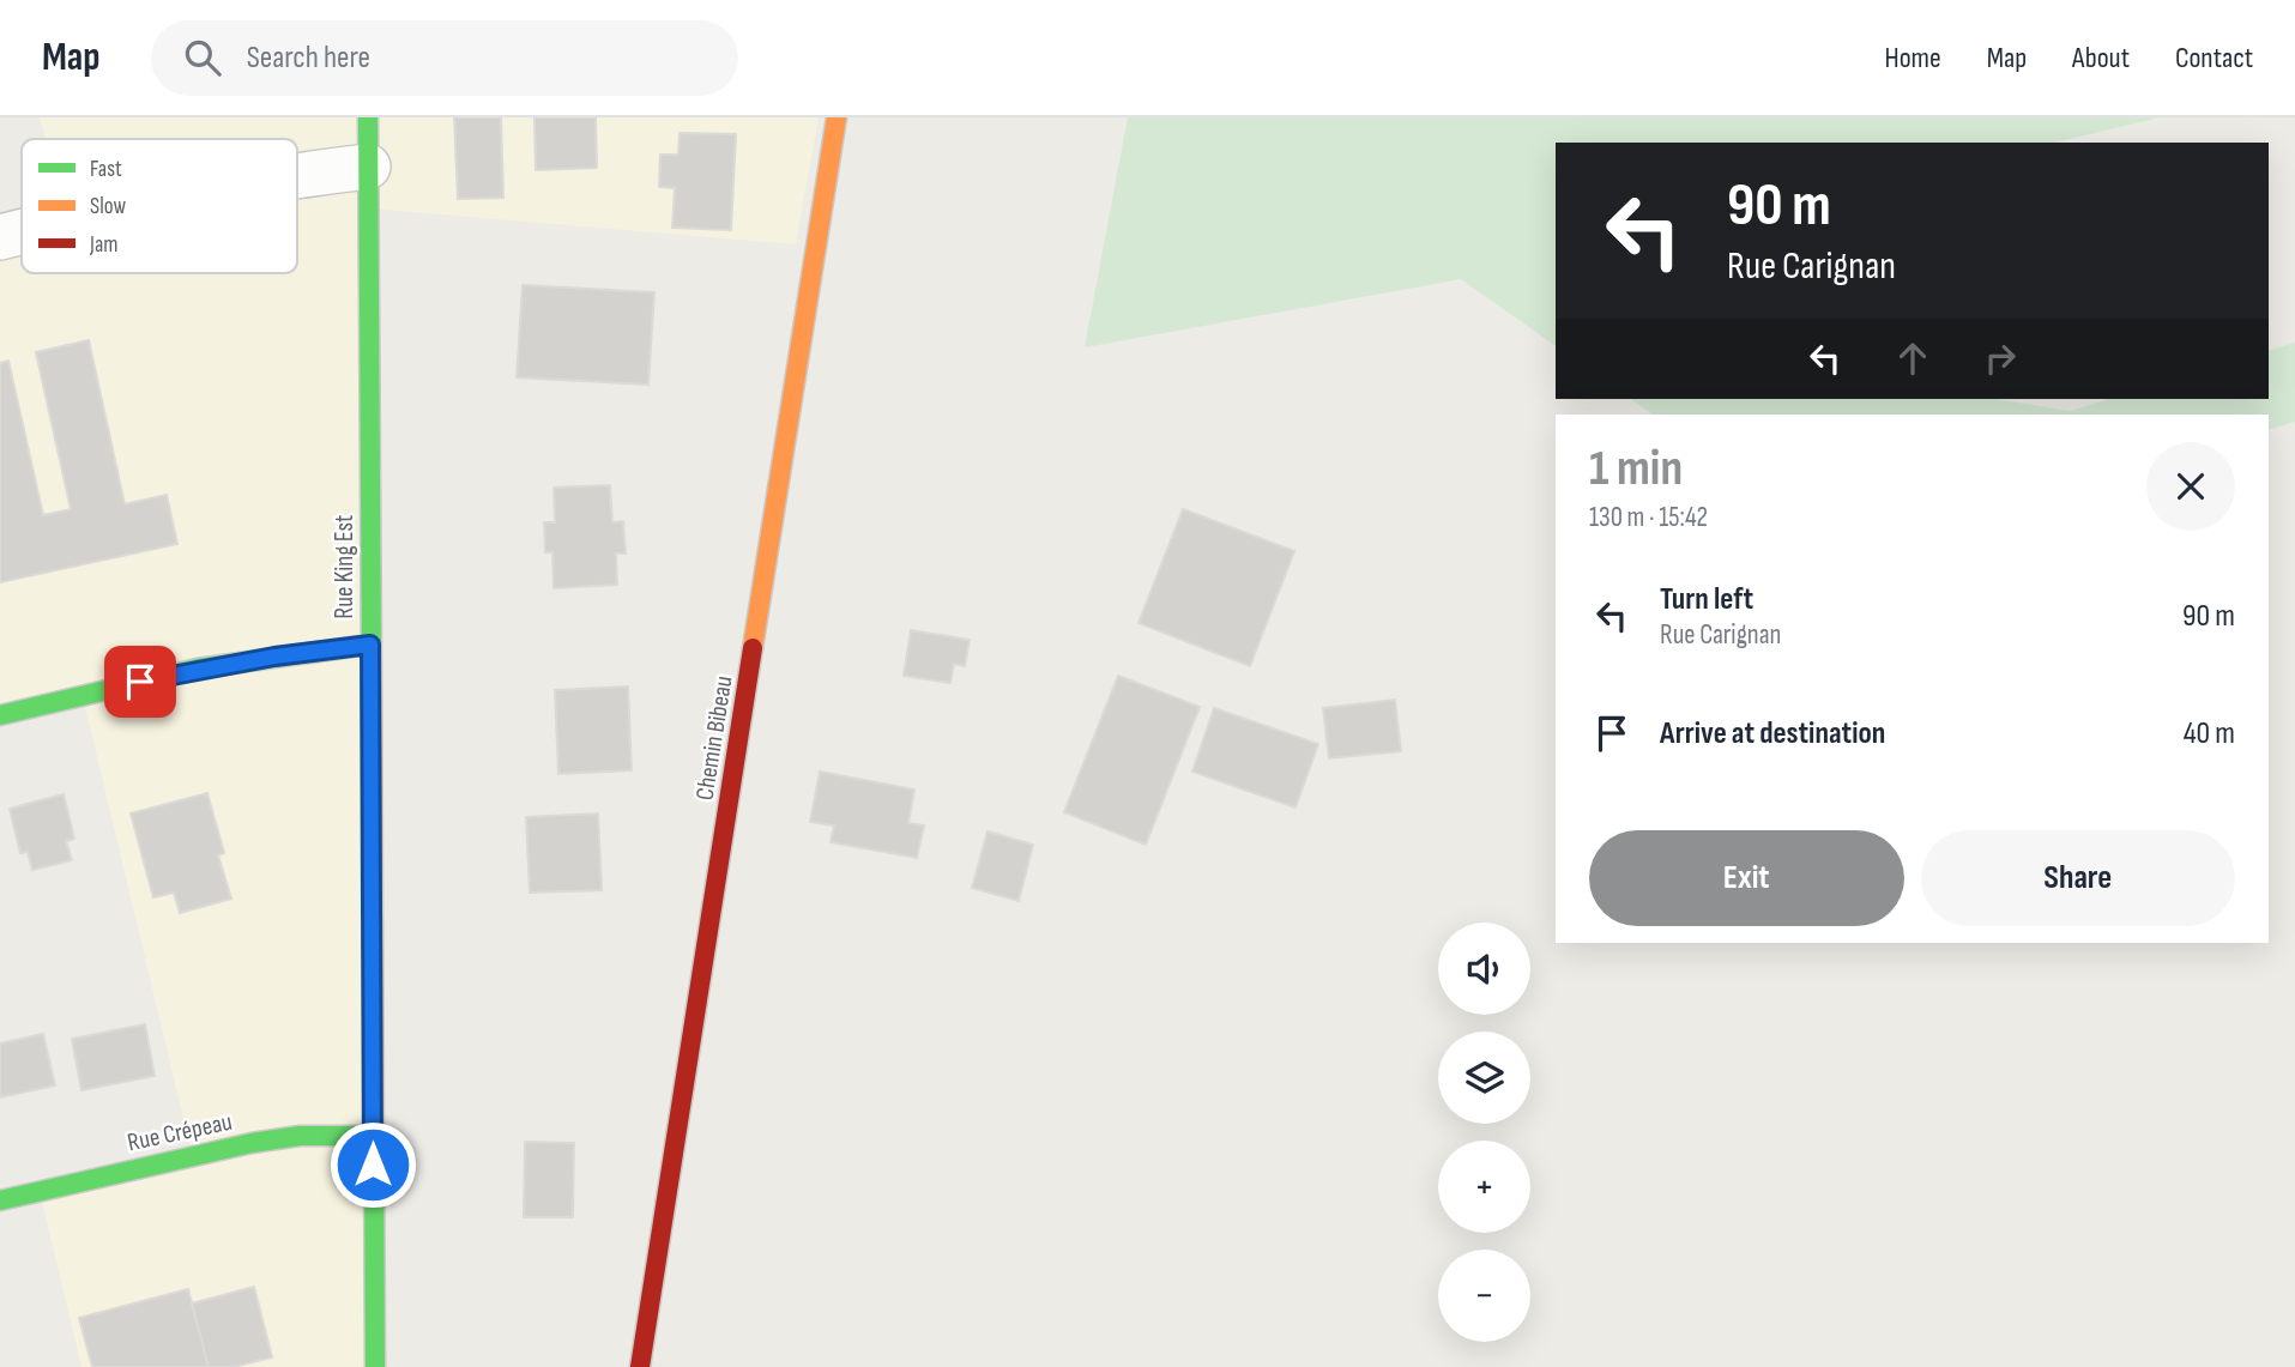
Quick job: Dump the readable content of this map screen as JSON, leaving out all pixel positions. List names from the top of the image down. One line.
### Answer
{"streets":{"street":["Rue King Est","Chemin Bibeau","Rue Crépeau"]},"crossings":[["Rue King Est","Rue Crépeau"]],"legend":["Fast","Slow","Jam"],"page":{"header":"Map","search":"Search here","nav":["Home","Map","About","Contact"],"turn":["90 m","Rue Carignan"],"heading":["1 min","130 m · 15:42"],"list":[{"name":"Turn left","note":"Rue Carignan","value":"90 m"},{"name":"Arrive at destination","value":"40 m"}],"buttons":["Exit","Share"],"map_buttons":["+","−"]}}
